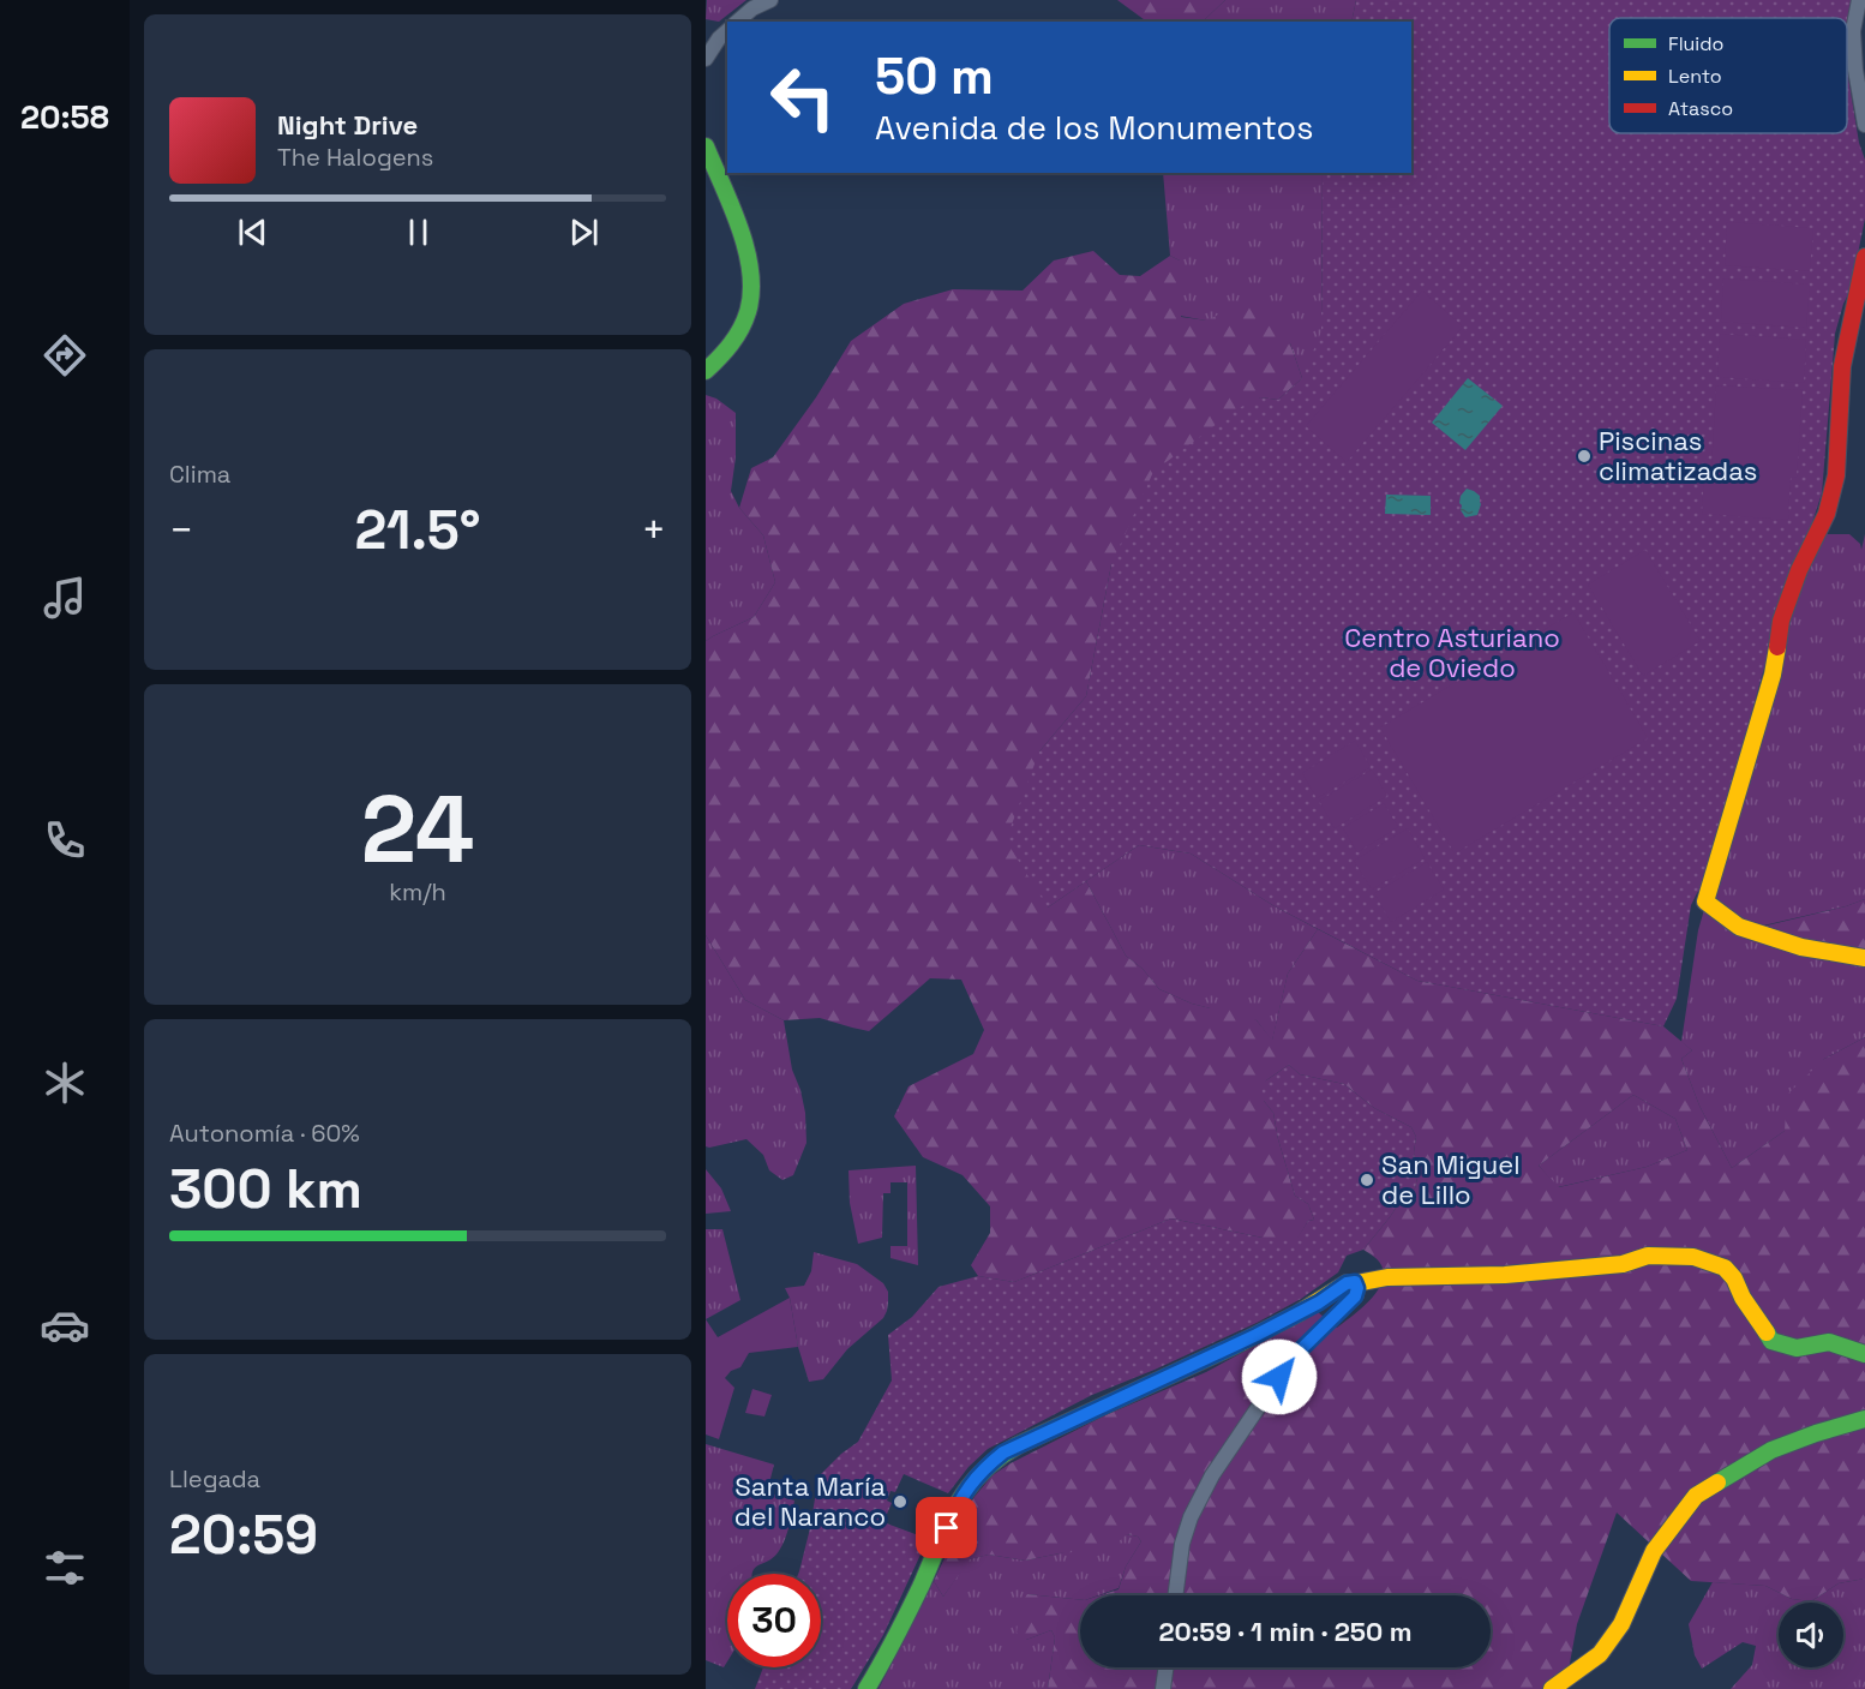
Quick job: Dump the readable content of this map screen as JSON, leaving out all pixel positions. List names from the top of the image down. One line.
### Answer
{"parks":["Centro Asturiano de Oviedo"],"places":["Piscinas climatizadas","San Miguel de Lillo","Santa María del Naranco"],"legend":["Fluido","Lento","Atasco"],"page":{"tabs":"20:58","turn":["50 m","Avenida de los Monumentos"],"song":["Night Drive","The Halogens"],"tile":["Clima",["24","km/h"],["Autonomía · 60%","300 km"],["Llegada","20:59"]],"heat":["−","21.5°","+"],"limit":"30","trip":"20:59 · 1 min · 250 m"}}
